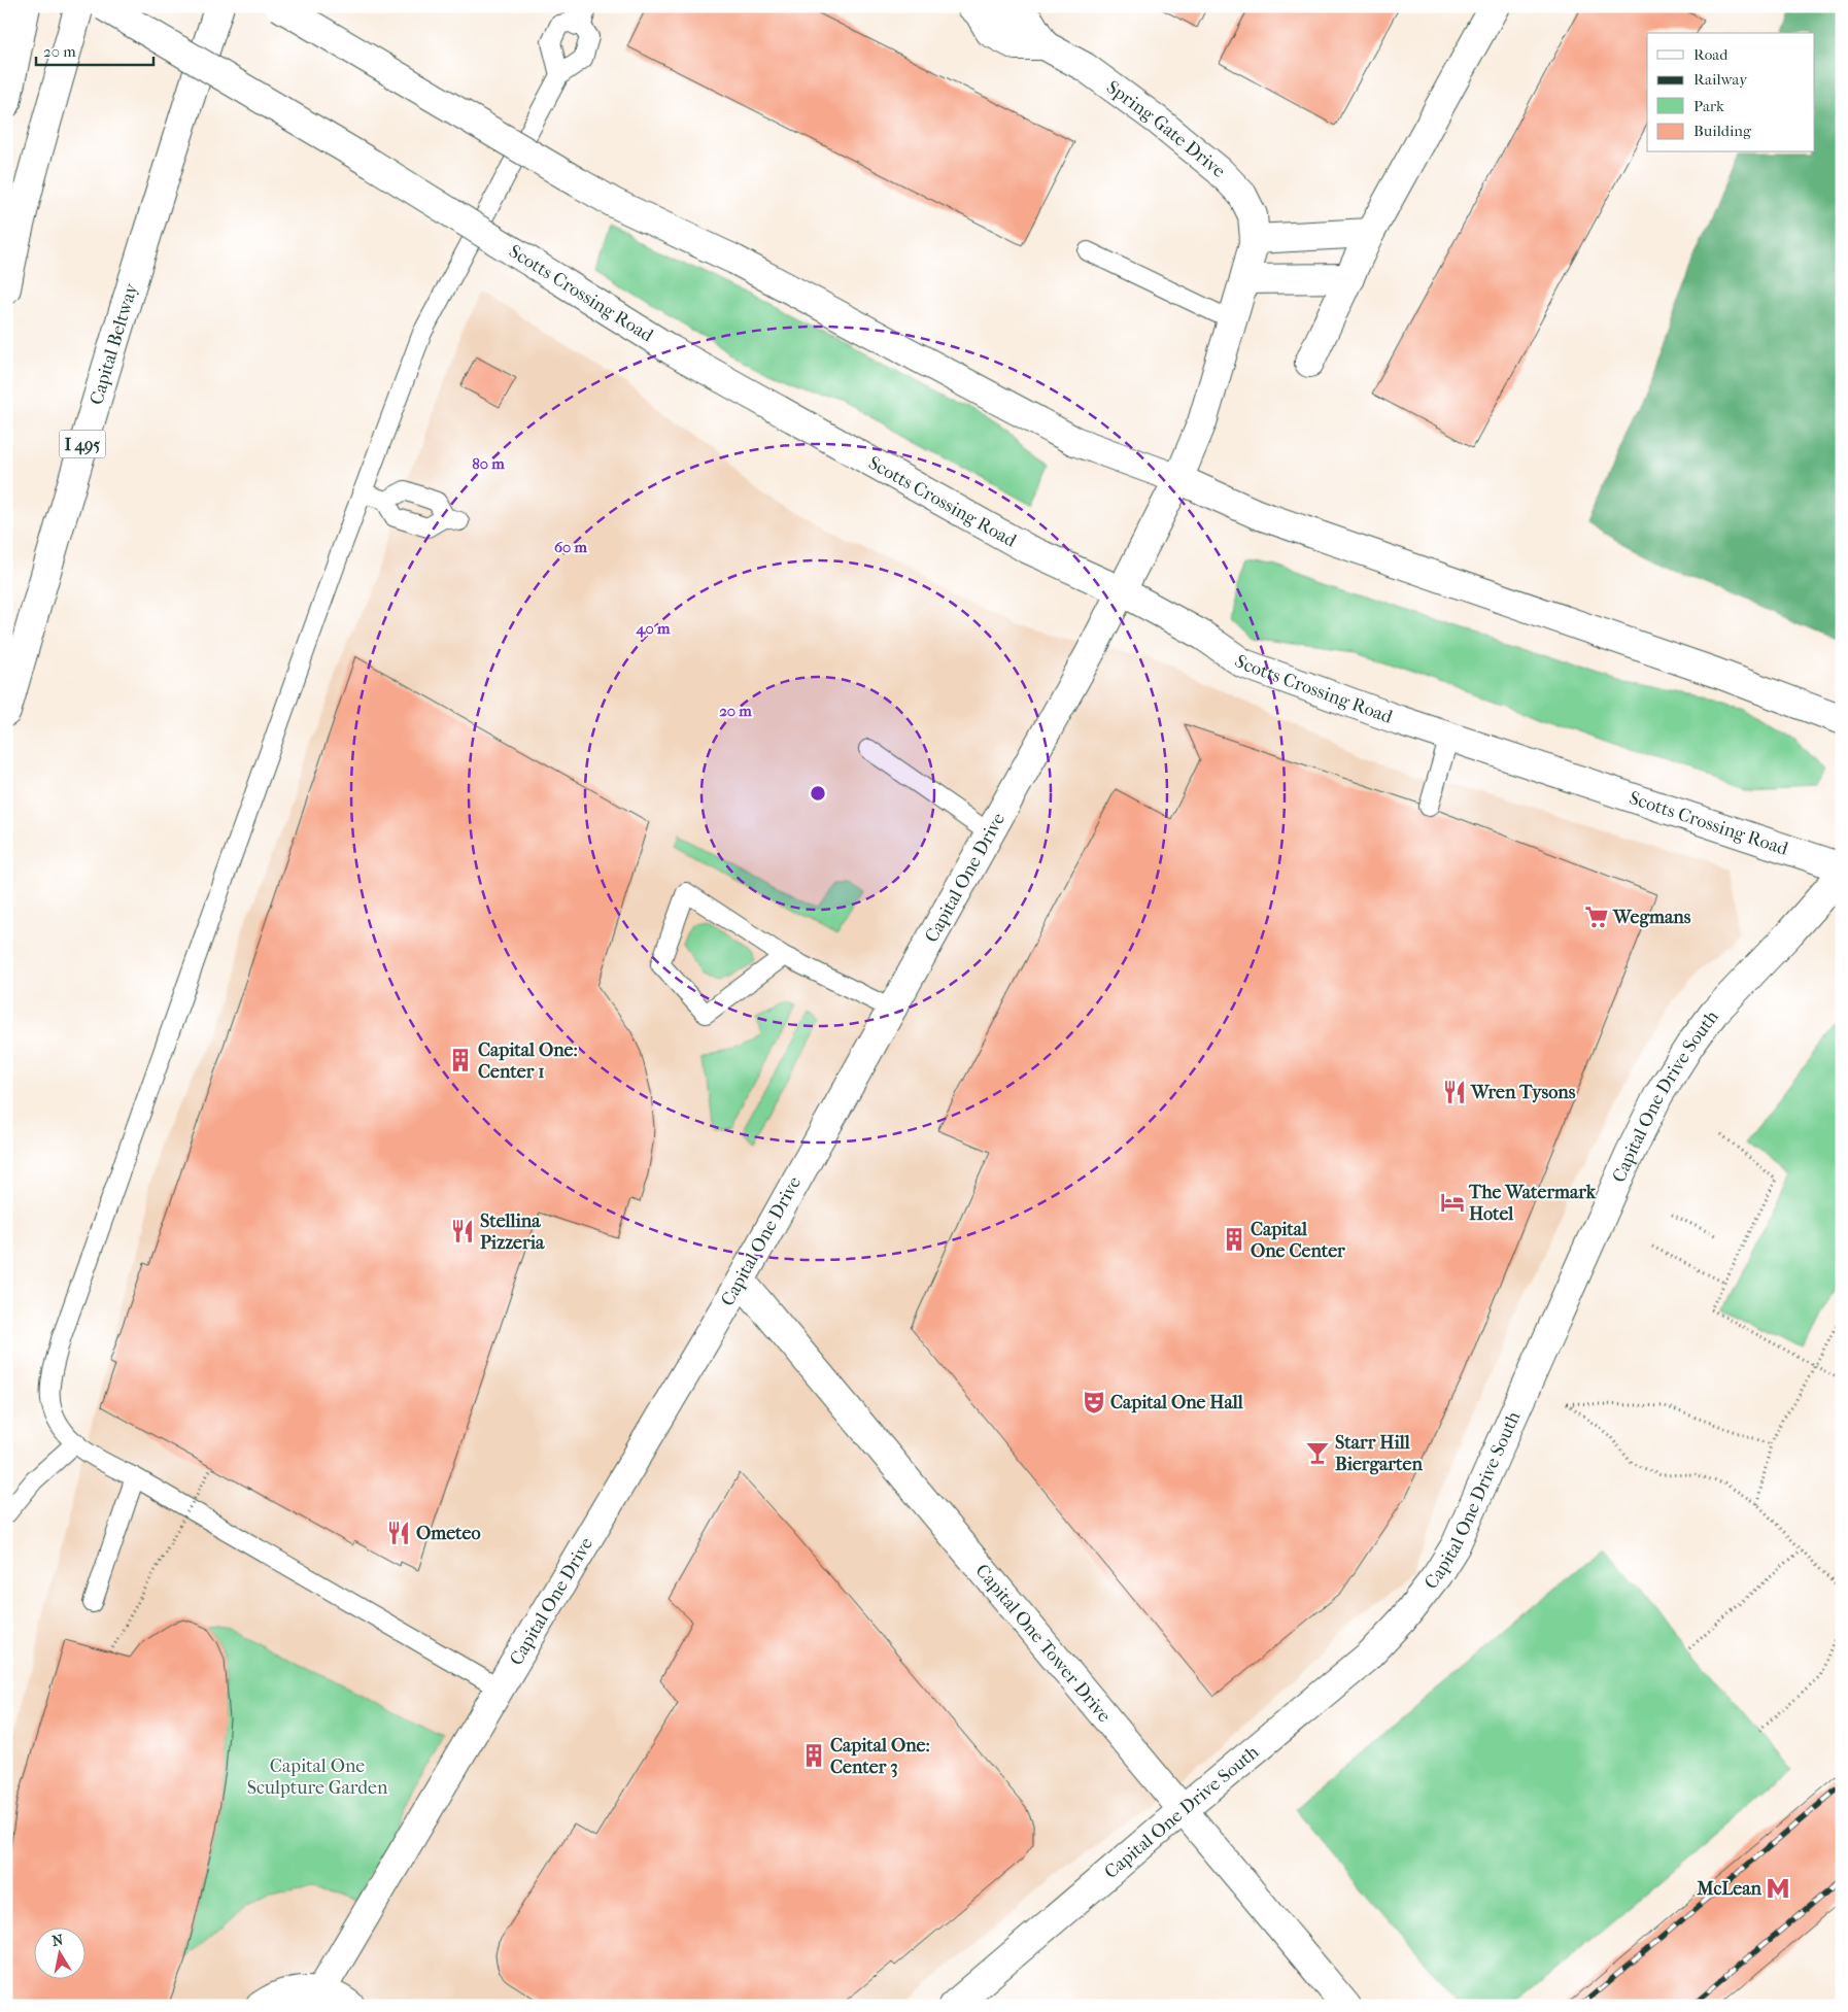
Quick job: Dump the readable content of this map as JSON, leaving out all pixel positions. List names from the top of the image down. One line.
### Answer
{"streets":{"main road":["Spring Gate Drive","Scotts Crossing Road","Capital Beltway","I 495","Capital One Drive","Capital One Drive South","Capital One Tower Drive"]},"crossings":[["Spring Gate Drive","Capital One Drive"],["Scotts Crossing Road","Capital One Drive"],["Capital One Drive","Capital One Tower Drive"],["Capital One Drive South","Capital One Tower Drive"]],"parks":["Capital One Sculpture Garden"],"places":{"supermarket":["Wegmans"],"building":["Capital One: Center 1","Capital One Center","Capital One: Center 3"],"restaurant":["Wren Tysons","Stellina Pizzeria","Ometeo"],"hotel":["The Watermark Hotel"],"theatre":["Capital One Hall"],"bar":["Starr Hill Biergarten"],"metro station":["McLean"]},"legend":["Road","Railway","Park","Building"],"scale_bar":"20 m","north":"top","rings":["80 m","60 m","40 m","20 m"]}
